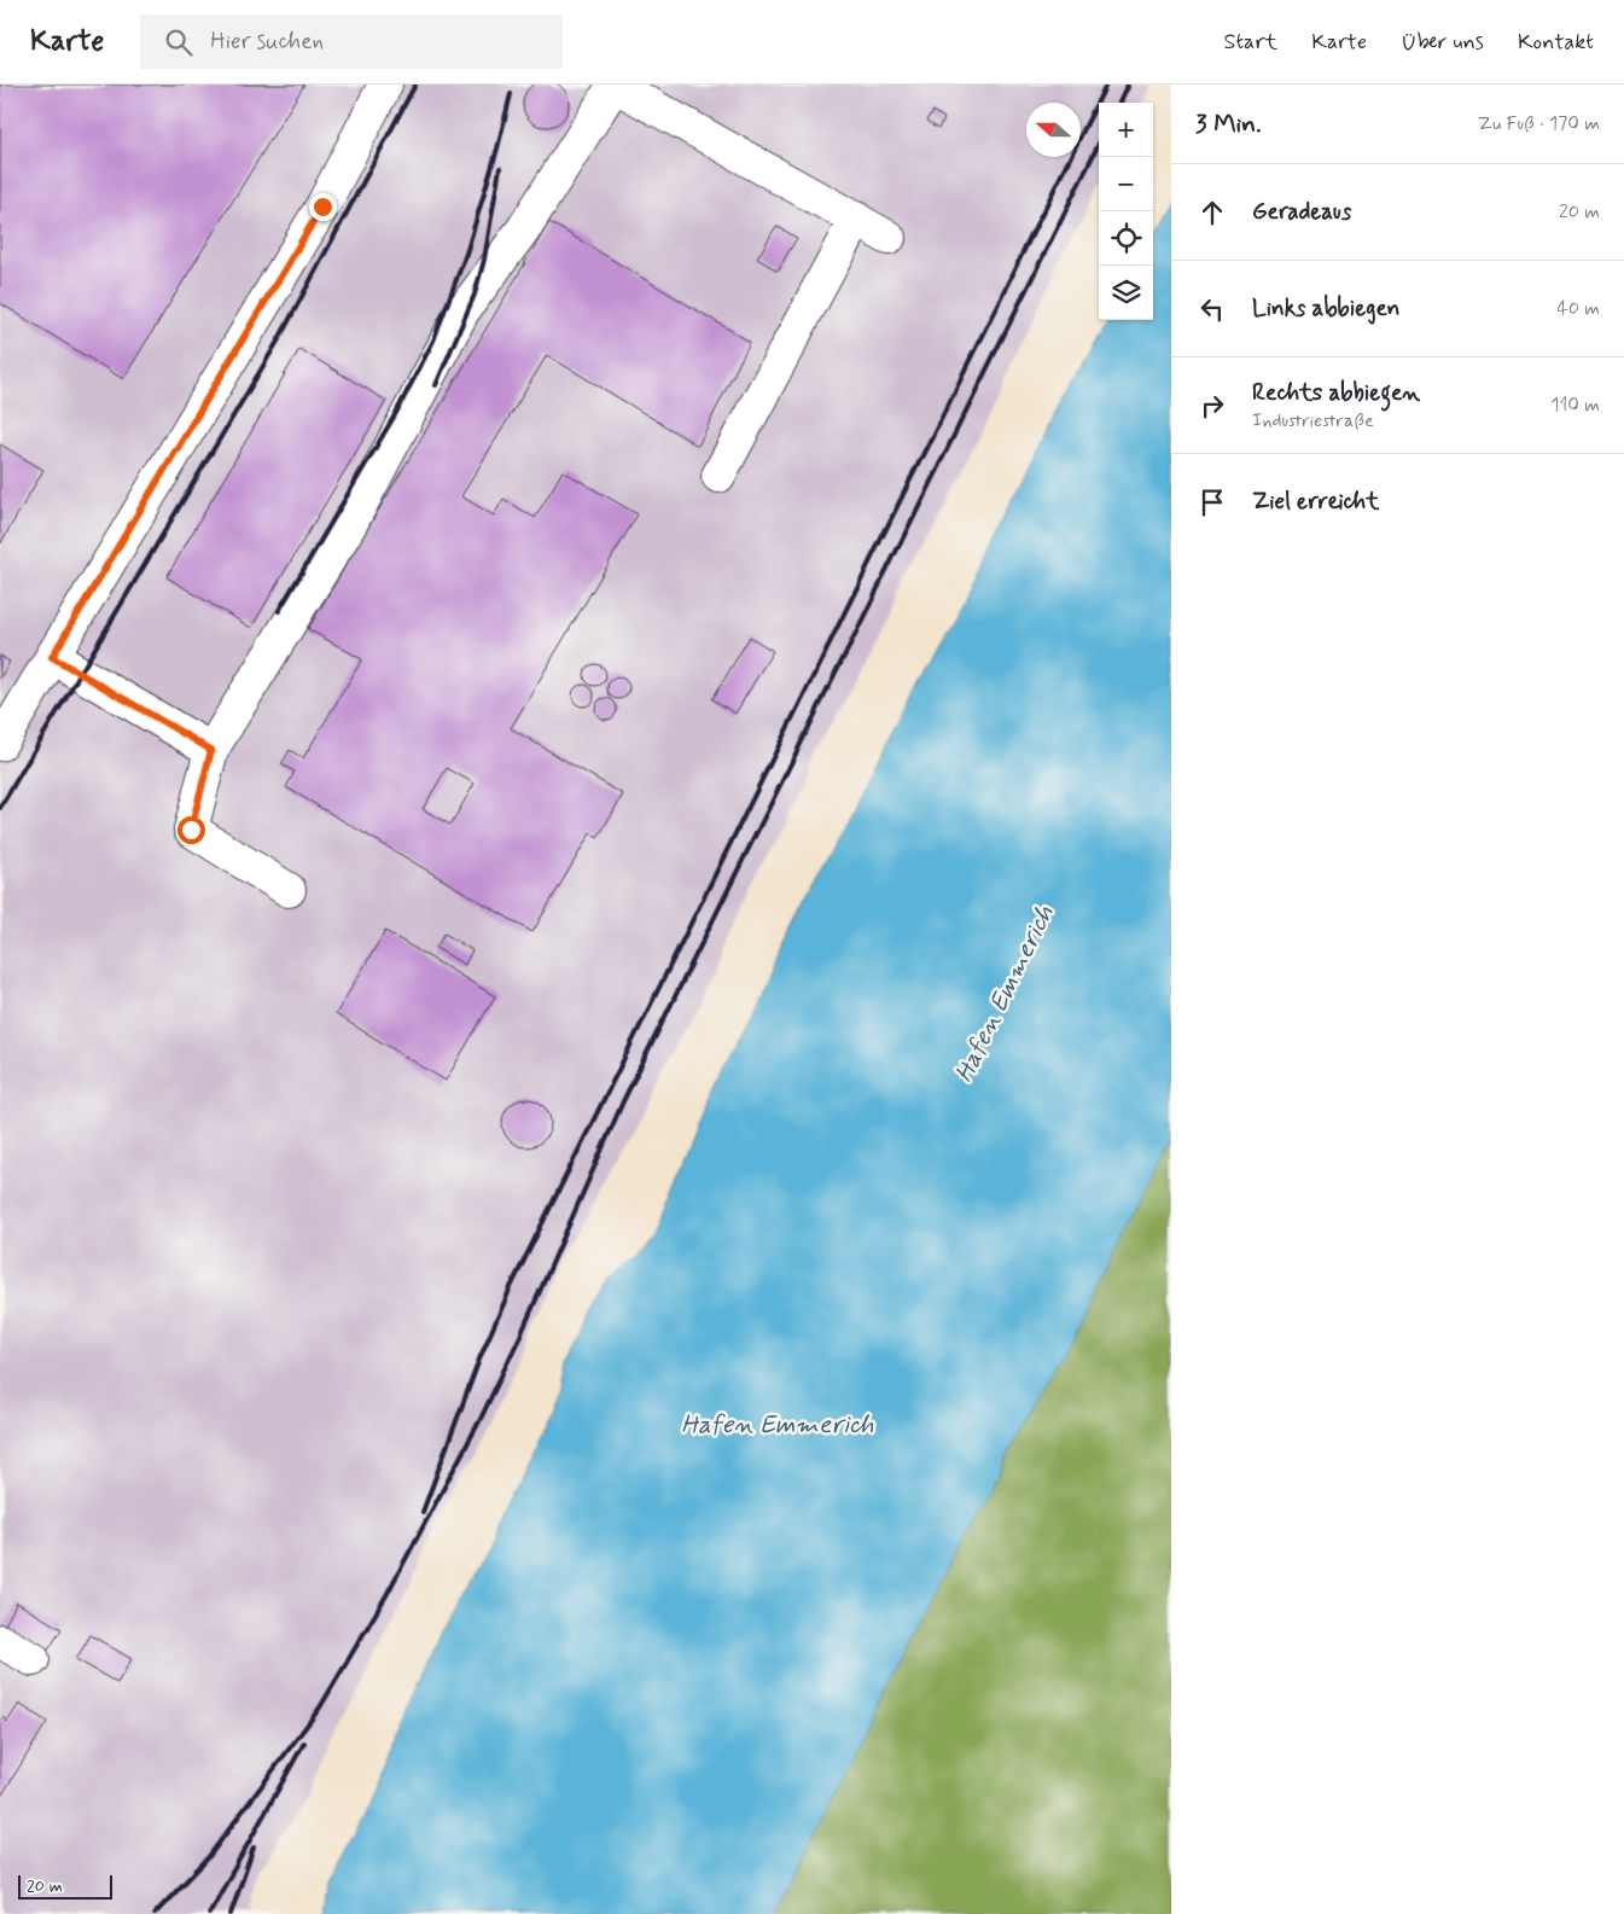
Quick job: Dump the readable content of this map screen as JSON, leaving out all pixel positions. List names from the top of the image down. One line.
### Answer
{"water":["Hafen Emmerich"],"scale_bar":"20 m","north":"left","page":{"header":"Karte","search":"Hier suchen","nav":["Start","Karte","Über uns","Kontakt"],"heading":["3 Min.","Zu Fuß · 170 m"],"map_buttons":["+","−"],"list":[["Geradeaus","20 m"],["Links abbiegen","40 m"],["Rechts abbiegen","Industriestraße","110 m"],"Ziel erreicht"],"scale":"20 m"}}
